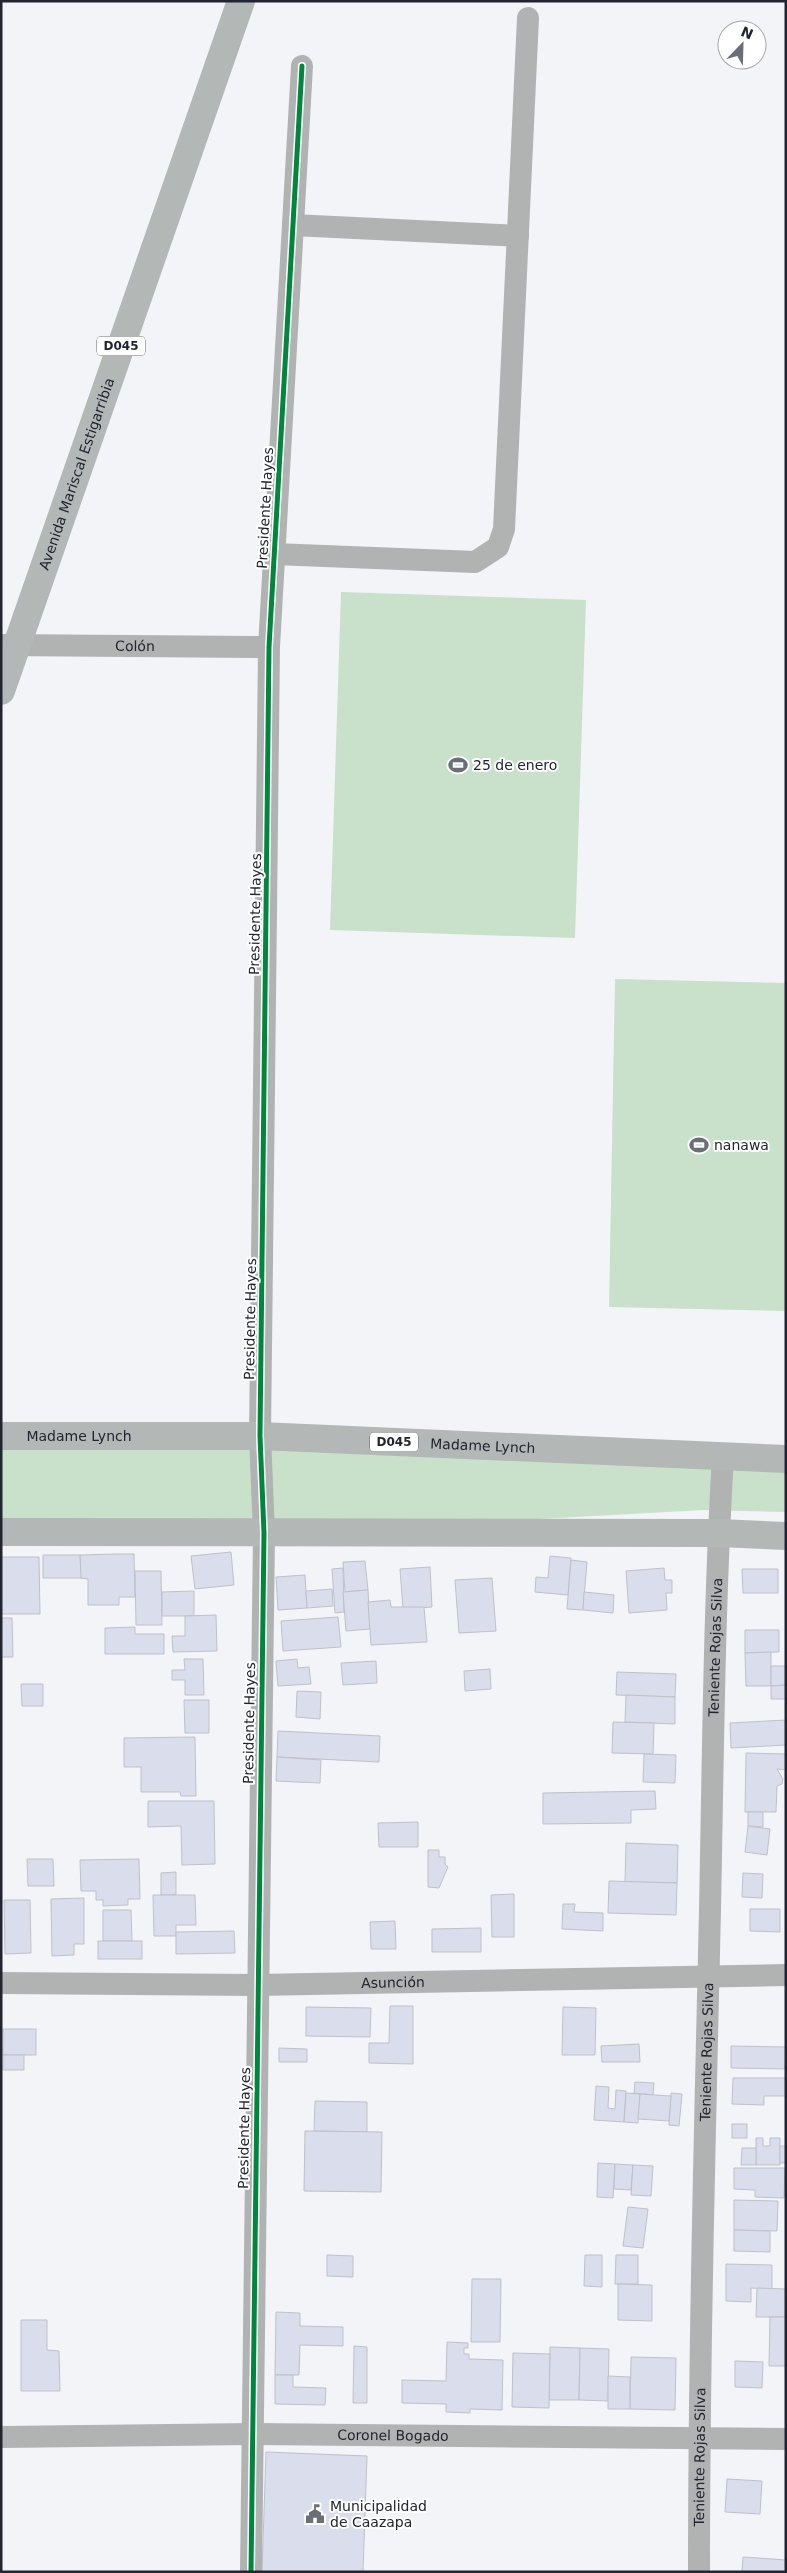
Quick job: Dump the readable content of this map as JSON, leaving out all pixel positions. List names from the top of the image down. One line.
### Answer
{"streets":{"main road":["D045","Avenida Mariscal Estigarribia","Madame Lynch"],"street":["Presidente Hayes","Colón","Teniente Rojas Silva","Asunción","Coronel Bogado"]},"crossings":[["Avenida Mariscal Estigarribia","Colón"],["Presidente Hayes","Colón"],["Presidente Hayes","Madame Lynch"],["Presidente Hayes","Asunción"],["Presidente Hayes","Coronel Bogado"],["Madame Lynch","Teniente Rojas Silva"],["Teniente Rojas Silva","Asunción"],["Teniente Rojas Silva","Coronel Bogado"]],"places":{"sports":["25 de enero","nanawa"],"public building":["Municipalidad de Caazapa"]},"north":"top right"}
